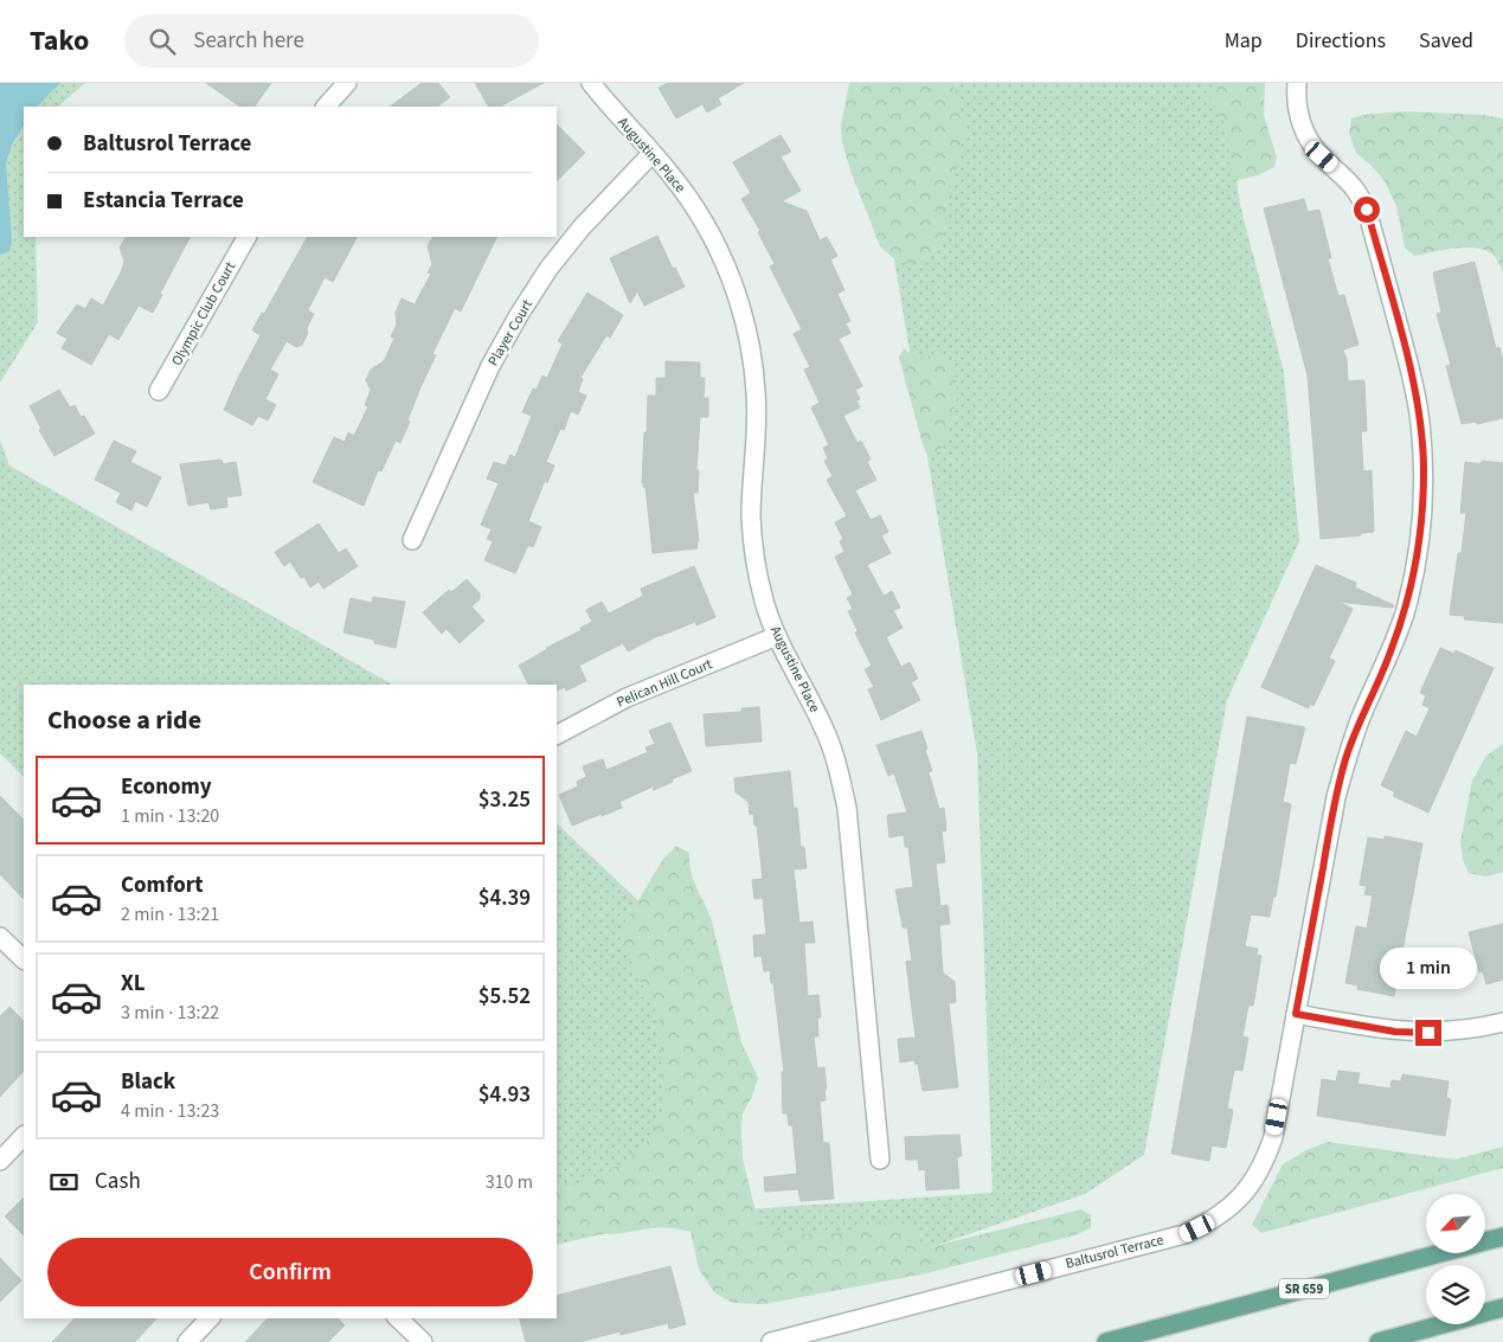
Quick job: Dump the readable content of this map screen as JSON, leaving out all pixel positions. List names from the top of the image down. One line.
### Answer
{"streets":{"main road":["SR 659"],"street":["Augustine Place","Olympic Club Court","Player Court","Pelican Hill Court","Baltusrol Terrace"]},"crossings":[["Augustine Place","Player Court"],["Augustine Place","Pelican Hill Court"]],"north":"bottom left","page":{"header":"Tako","search":"Search here","nav":["Map","Directions","Saved"],"banner":["Baltusrol Terrace","Estancia Terrace"],"heading":"Choose a ride","list":[{"name":"Economy","note":"1 min · 13:20","value":"$3.25"},{"name":"Comfort","note":"2 min · 13:21","value":"$4.39"},{"name":"XL","note":"3 min · 13:22","value":"$5.52"},{"name":"Black","note":"4 min · 13:23","value":"$4.93"}],"bubble":"1 min","pay":["Cash","310 m"],"buttons":"Confirm"}}
